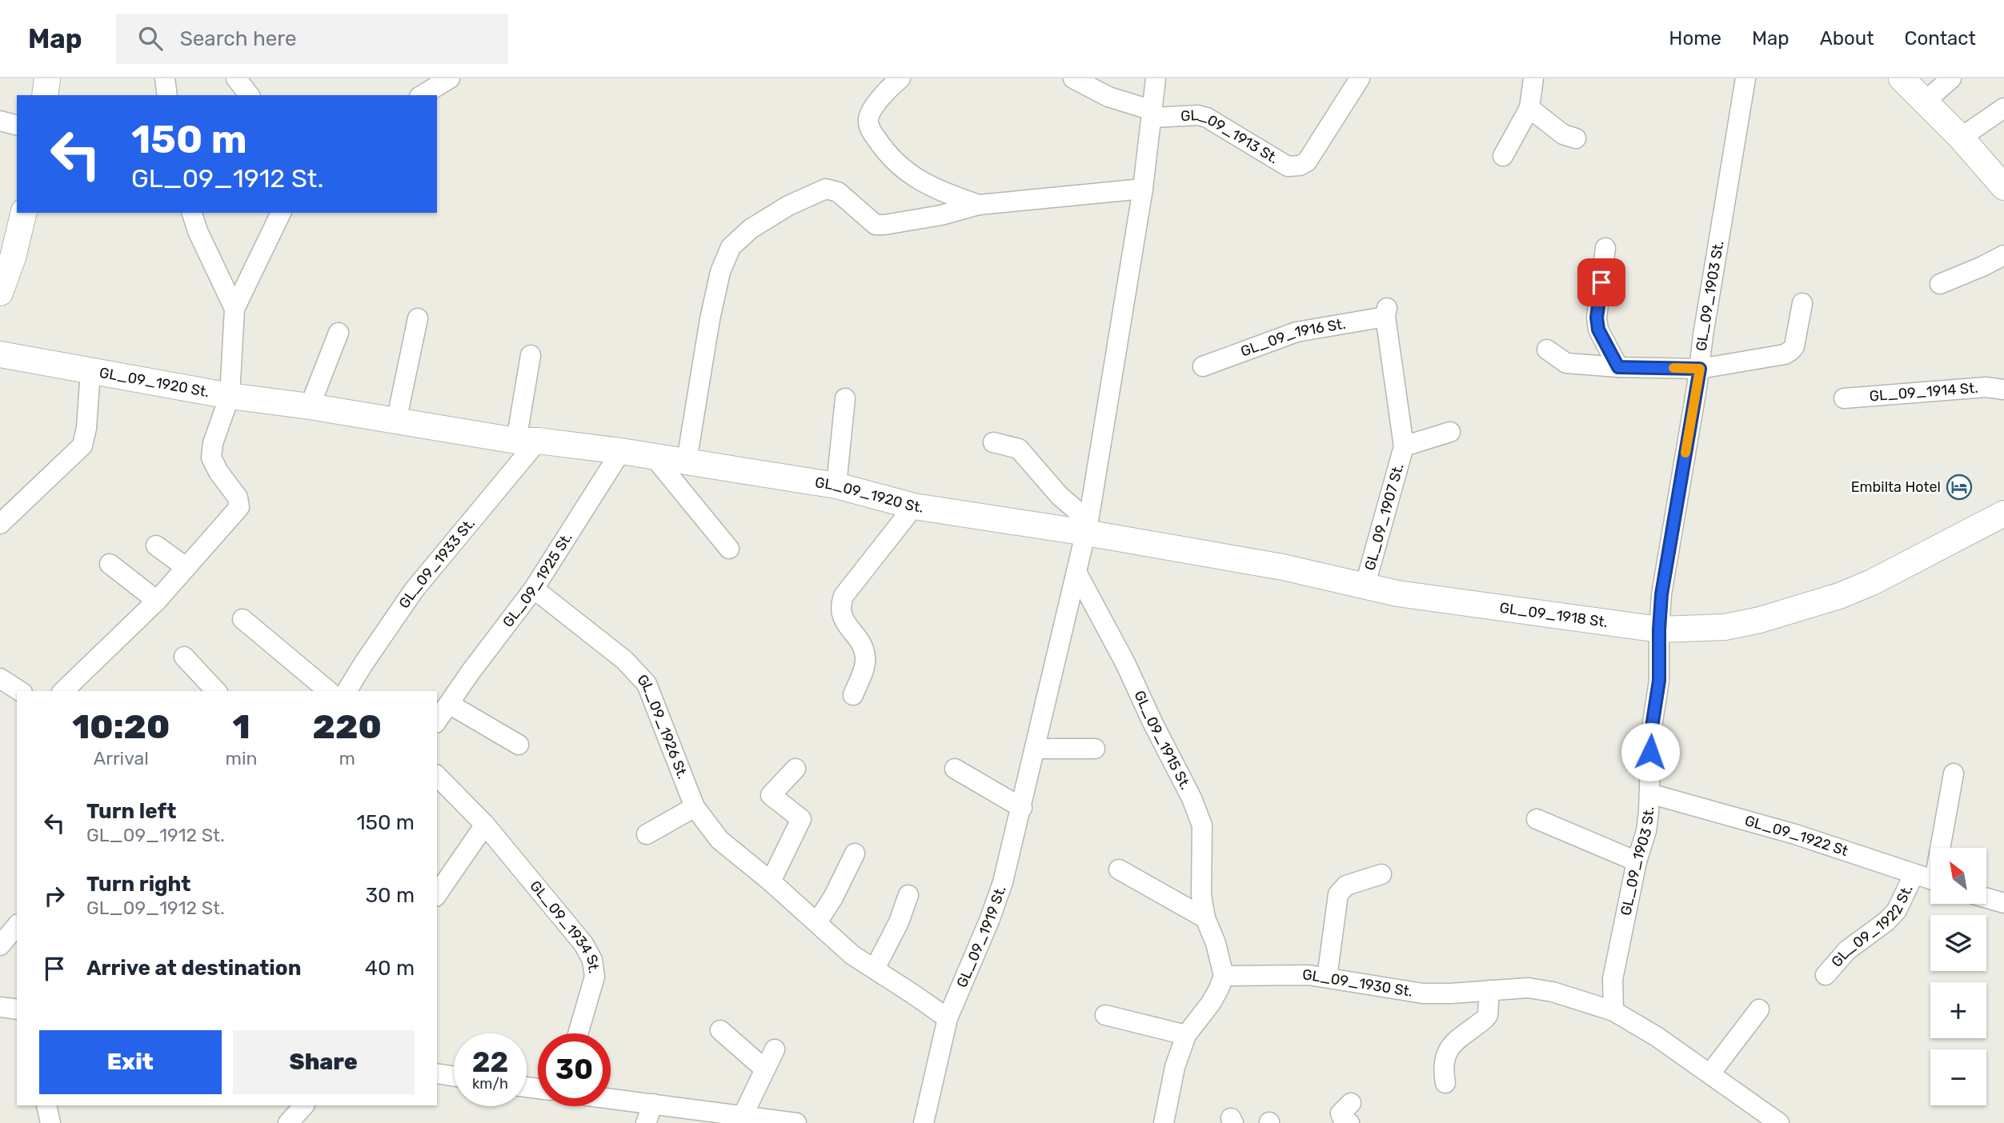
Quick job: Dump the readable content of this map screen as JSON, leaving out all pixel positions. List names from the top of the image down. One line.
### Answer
{"streets":{"main road":["GL_09_1920 St.","GL_09_1918 St."],"street":["GL_09_1913 St.","GL_09_1903 St.","GL_09_1916 St.","GL_09_1914 St.","GL_09_1907 St.","GL_09_1933 St.","GL_09_1925 St.","GL_09_1926 St.","GL_09_1915 St.","GL_09_1922 St","GL_09_1922 St.","GL_09_1934 St.","GL_09_1919 St.","GL_09_1930 St."]},"crossings":[["GL_09_1913 St.","GL_09_1919 St."],["GL_09_1903 St.","GL_09_1918 St."],["GL_09_1903 St.","GL_09_1922 St"],["GL_09_1903 St.","GL_09_1930 St."],["GL_09_1916 St.","GL_09_1907 St."],["GL_09_1920 St.","GL_09_1933 St."],["GL_09_1920 St.","GL_09_1925 St."],["GL_09_1920 St.","GL_09_1918 St."],["GL_09_1920 St.","GL_09_1919 St."],["GL_09_1907 St.","GL_09_1918 St."],["GL_09_1925 St.","GL_09_1926 St."],["GL_09_1918 St.","GL_09_1919 St."],["GL_09_1926 St.","GL_09_1919 St."],["GL_09_1915 St.","GL_09_1919 St."],["GL_09_1915 St.","GL_09_1930 St."],["GL_09_1922 St","GL_09_1922 St."]],"places":{"hotel":["Embilta Hotel"]},"north":"top left","page":{"header":"Map","search":"Search here","nav":["Home","Map","About","Contact"],"turn":["150 m","GL_09_1912 St."],"eta":["10:20","Arrival","1","min","220","m"],"list":[{"name":"Turn left","note":"GL_09_1912 St.","value":"150 m"},{"name":"Turn right","note":"GL_09_1912 St.","value":"30 m"},{"name":"Arrive at destination","value":"40 m"}],"map_buttons":["+","−"],"buttons":["Exit","Share"],"speed":"22 km/h","limit":"30"}}
